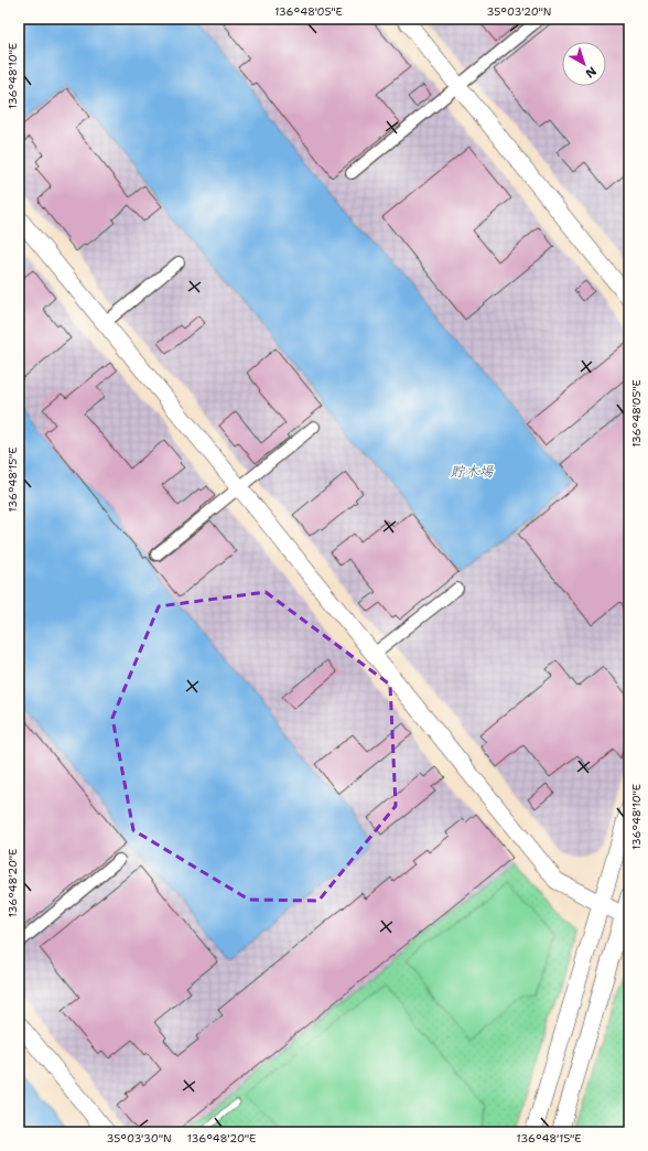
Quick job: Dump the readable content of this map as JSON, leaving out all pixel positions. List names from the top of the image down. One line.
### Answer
{"water":["貯木場"],"north":"bottom right","coordinates":["136°48'05\"E","35°03'20\"N","136°48'10\"E","136°48'15\"E","136°48'20\"E","35°03'30\"N"]}
